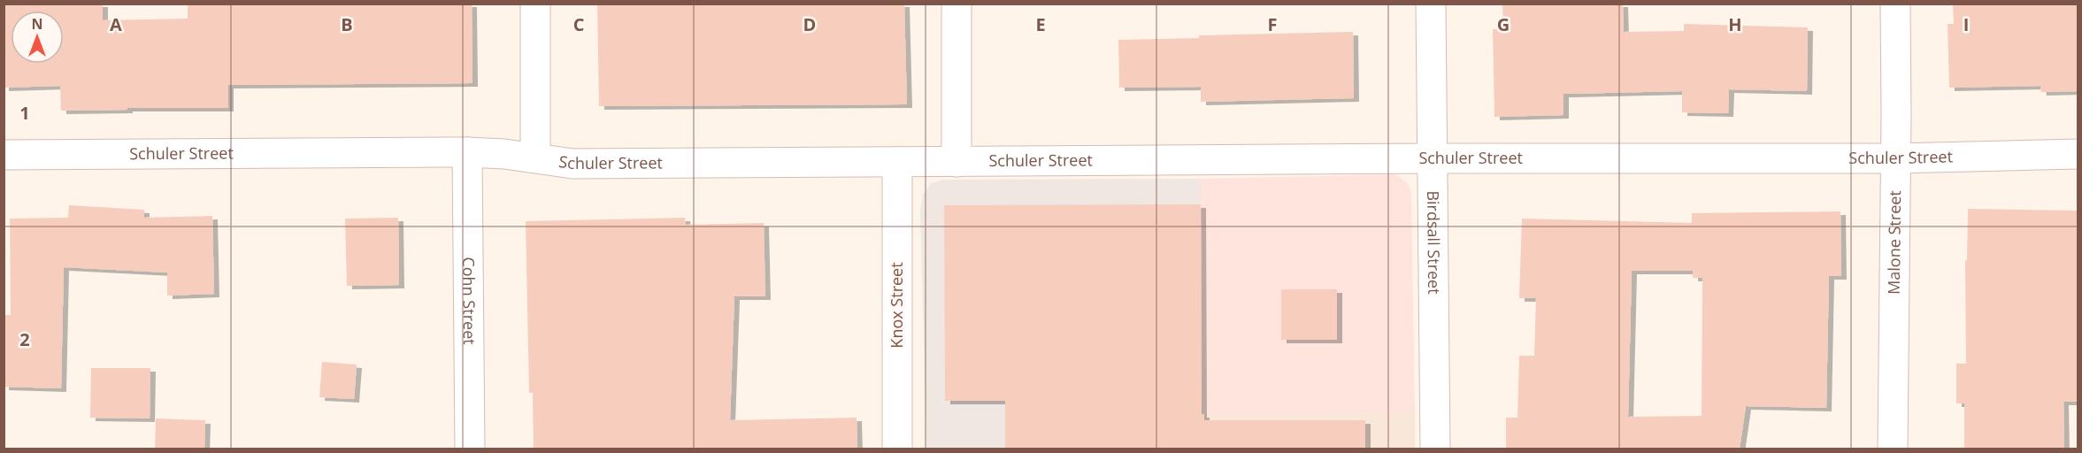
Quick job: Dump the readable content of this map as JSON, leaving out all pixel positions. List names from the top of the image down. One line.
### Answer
{"streets":{"street":["Schuler Street","Birdsall Street","Malone Street","Cohn Street","Knox Street"]},"crossings":[["Schuler Street","Birdsall Street"],["Schuler Street","Malone Street"],["Schuler Street","Cohn Street"],["Schuler Street","Knox Street"]],"north":"top","grid":{"columns":["A","B","C","D","E","F","G","H","I"],"rows":["1","2"]}}
